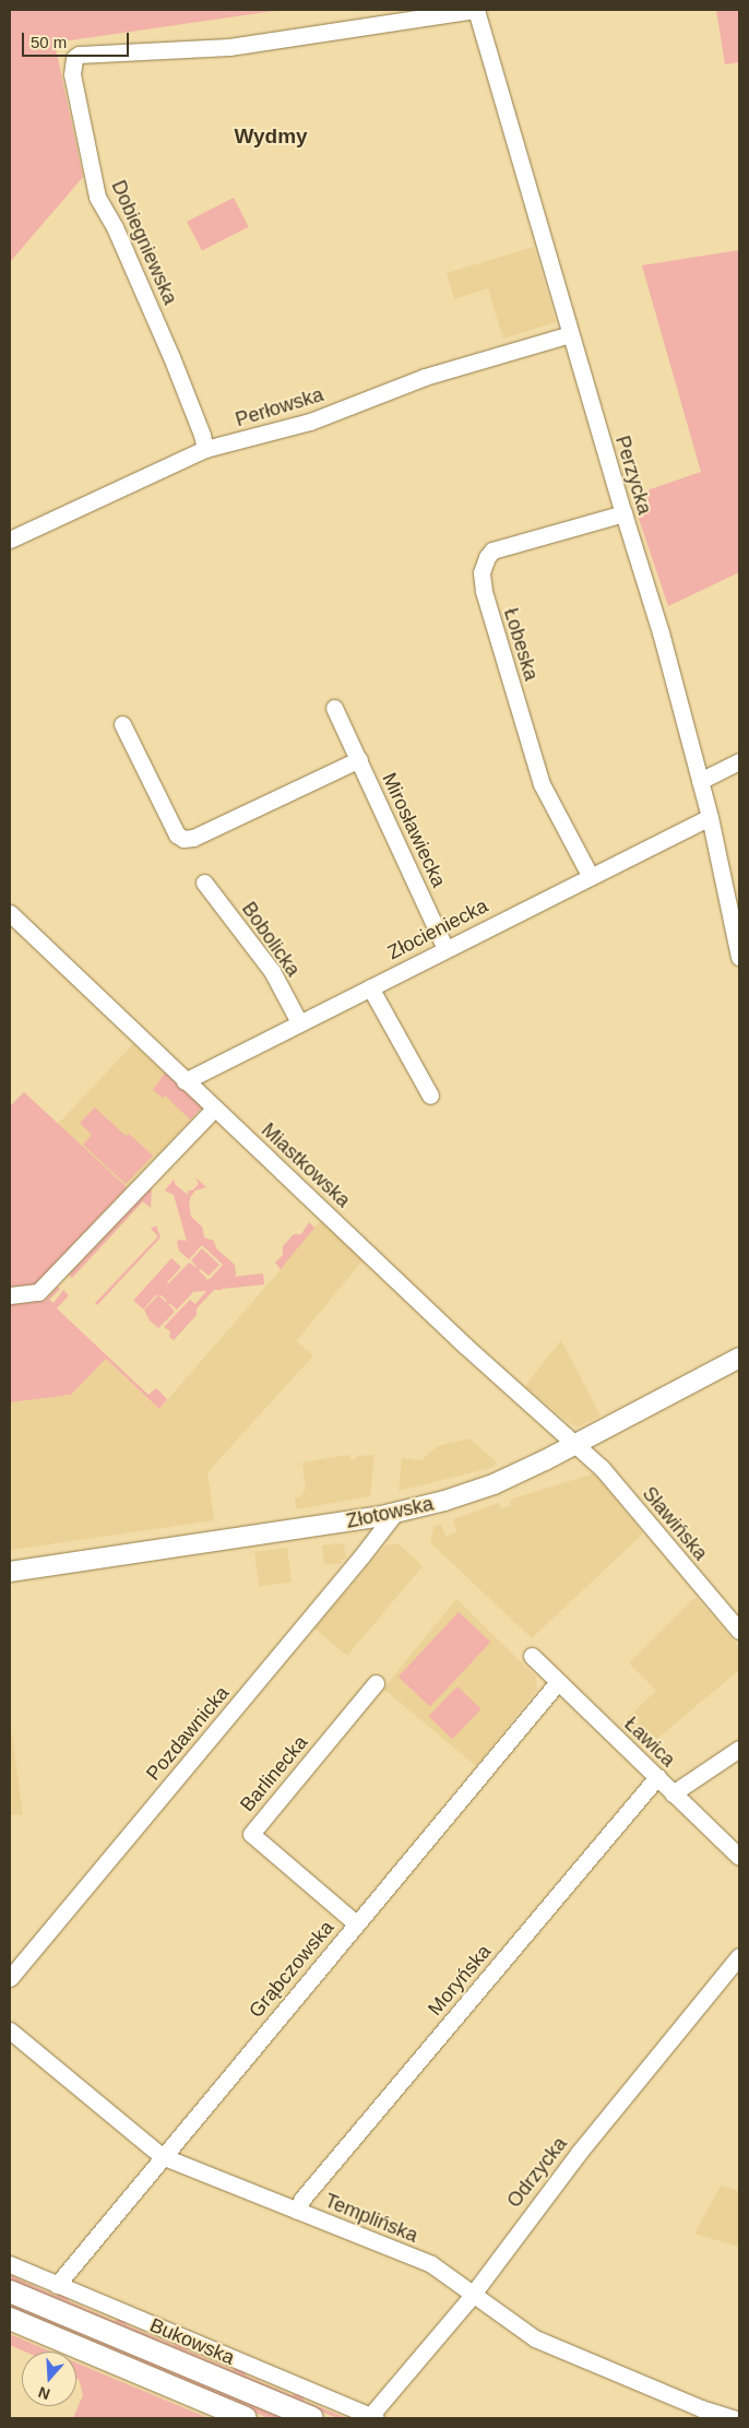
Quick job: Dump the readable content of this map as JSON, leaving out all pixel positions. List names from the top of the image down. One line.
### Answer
{"streets":{"main road":["Bukowska"],"street":["Dobiegniewska","Perłowska","Perzycka","Łobeska","Mirosławiecka","Złocieniecka","Bobolicka","Miastkowska","Złotowska","Sławińska","Pozdawnicka","Ławica","Barlinecka","Grąbczowska","Moryńska","Odrzycka","Templińska"]},"crossings":[["Dobiegniewska","Perłowska"],["Dobiegniewska","Perzycka"],["Perłowska","Perzycka"],["Perzycka","Łobeska"],["Perzycka","Złocieniecka"],["Łobeska","Złocieniecka"],["Mirosławiecka","Złocieniecka"],["Złocieniecka","Bobolicka"],["Złocieniecka","Miastkowska"],["Miastkowska","Złotowska"],["Miastkowska","Sławińska"],["Złotowska","Sławińska"],["Złotowska","Pozdawnicka"],["Ławica","Grąbczowska"],["Ławica","Moryńska"],["Barlinecka","Grąbczowska"],["Grąbczowska","Templińska"],["Grąbczowska","Bukowska"],["Moryńska","Templińska"],["Odrzycka","Templińska"],["Odrzycka","Bukowska"]],"districts":["Wydmy"],"scale_bar":"50 m","north":"bottom"}
